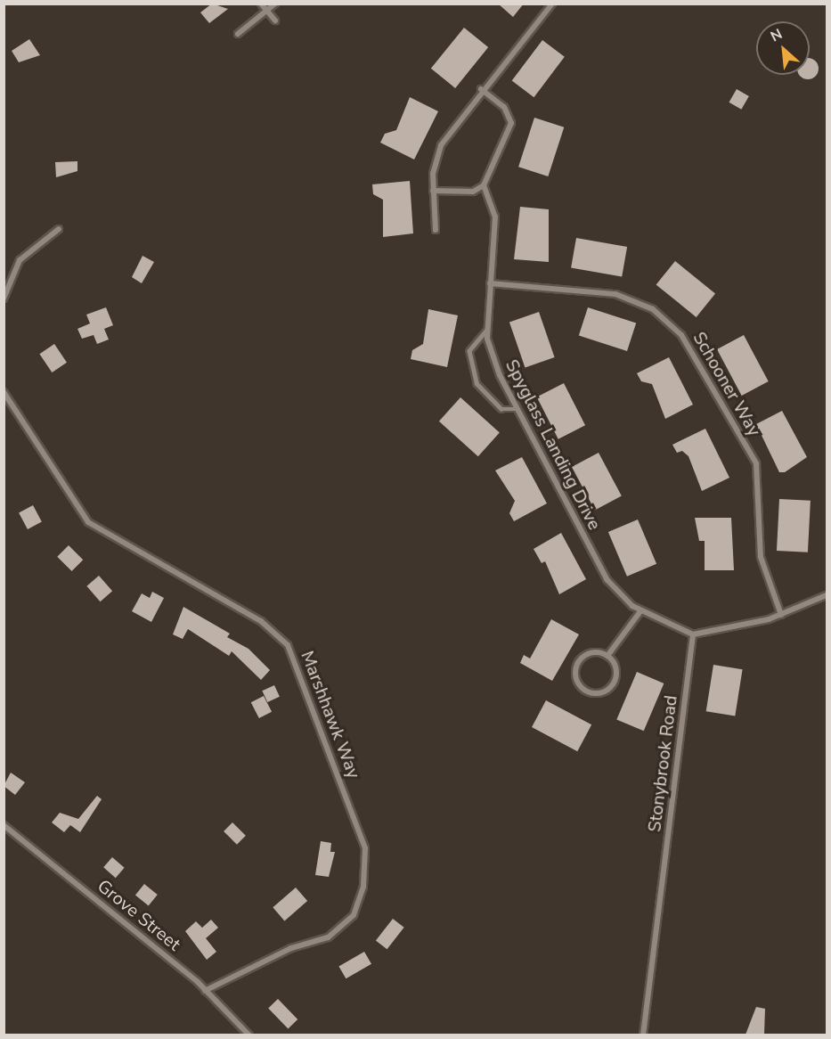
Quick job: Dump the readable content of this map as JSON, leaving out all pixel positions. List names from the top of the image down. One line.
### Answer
{"streets":{"street":["Schooner Way","Spyglass Landing Drive","Marshhawk Way","Stonybrook Road","Grove Street"]},"crossings":[["Schooner Way","Spyglass Landing Drive"],["Spyglass Landing Drive","Stonybrook Road"],["Marshhawk Way","Grove Street"]],"north":"top left"}
